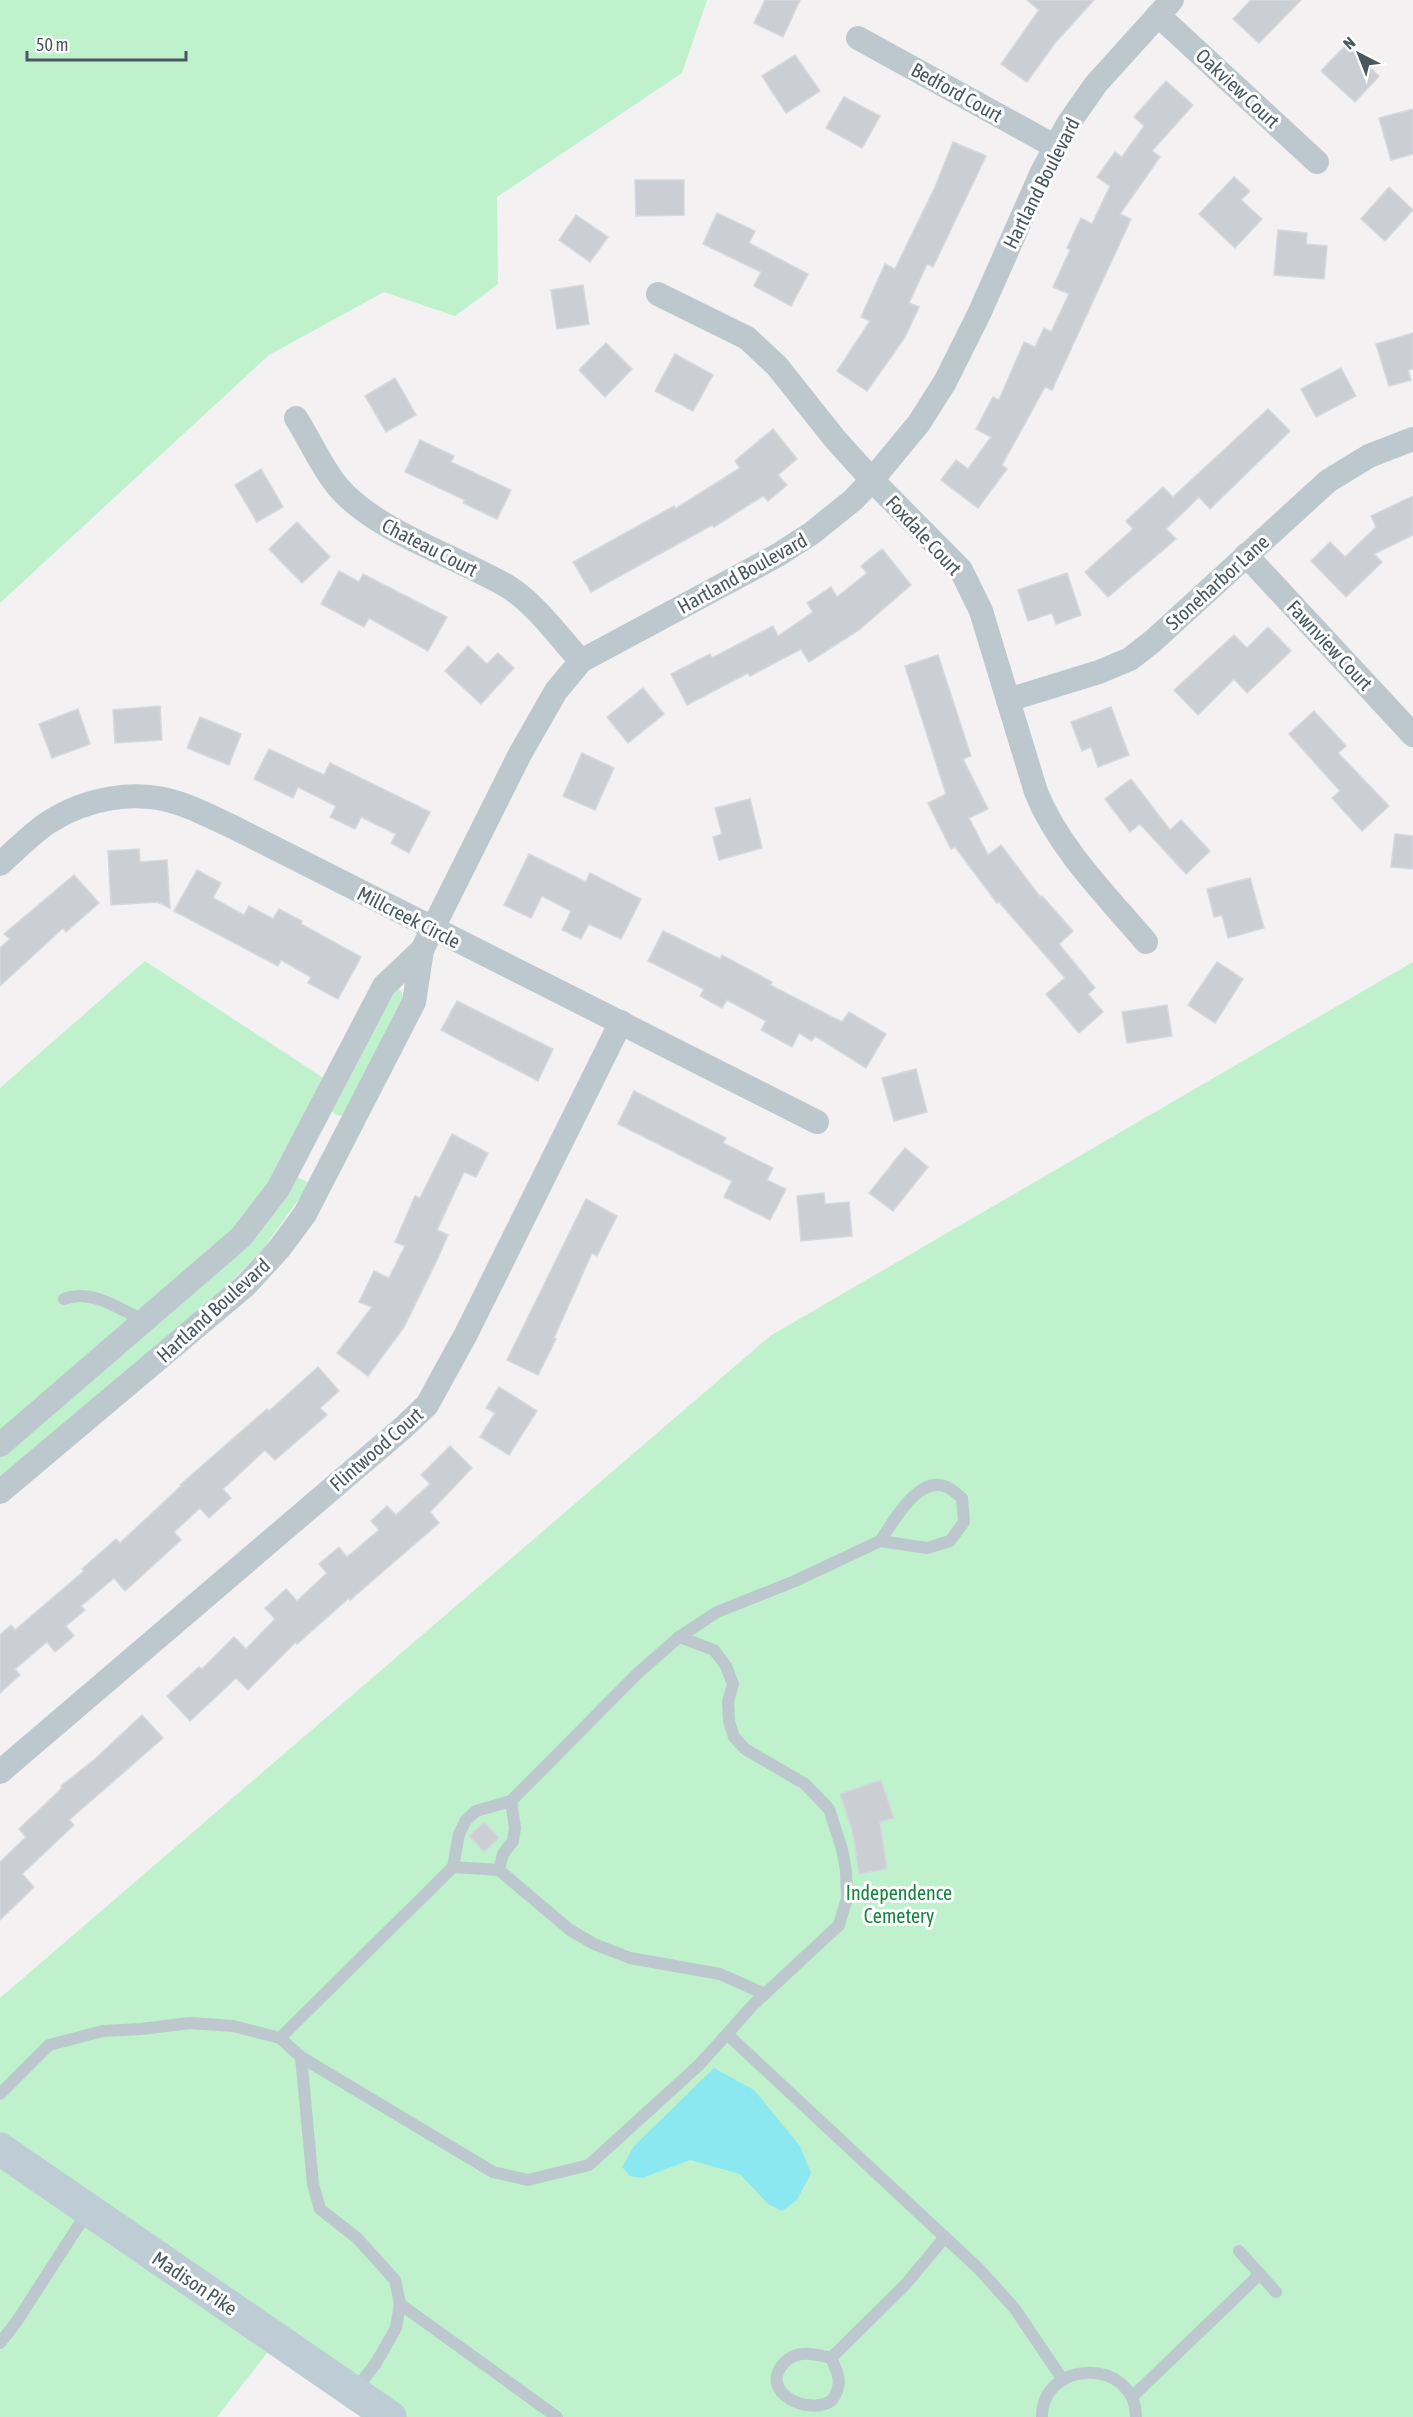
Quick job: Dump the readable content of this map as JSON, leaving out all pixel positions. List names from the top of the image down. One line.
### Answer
{"streets":{"main road":["Madison Pike"],"street":["Oakview Court","Bedford Court","Hartland Boulevard","Foxdale Court","Chateau Court","Stoneharbor Lane","Fawnview Court","Millcreek Circle","Flintwood Court"]},"crossings":[["Oakview Court","Hartland Boulevard"],["Bedford Court","Hartland Boulevard"],["Hartland Boulevard","Foxdale Court"],["Hartland Boulevard","Chateau Court"],["Hartland Boulevard","Millcreek Circle"],["Foxdale Court","Stoneharbor Lane"],["Stoneharbor Lane","Fawnview Court"],["Millcreek Circle","Flintwood Court"]],"parks":["Independence Cemetery"],"scale_bar":"50 m","north":"top left"}
